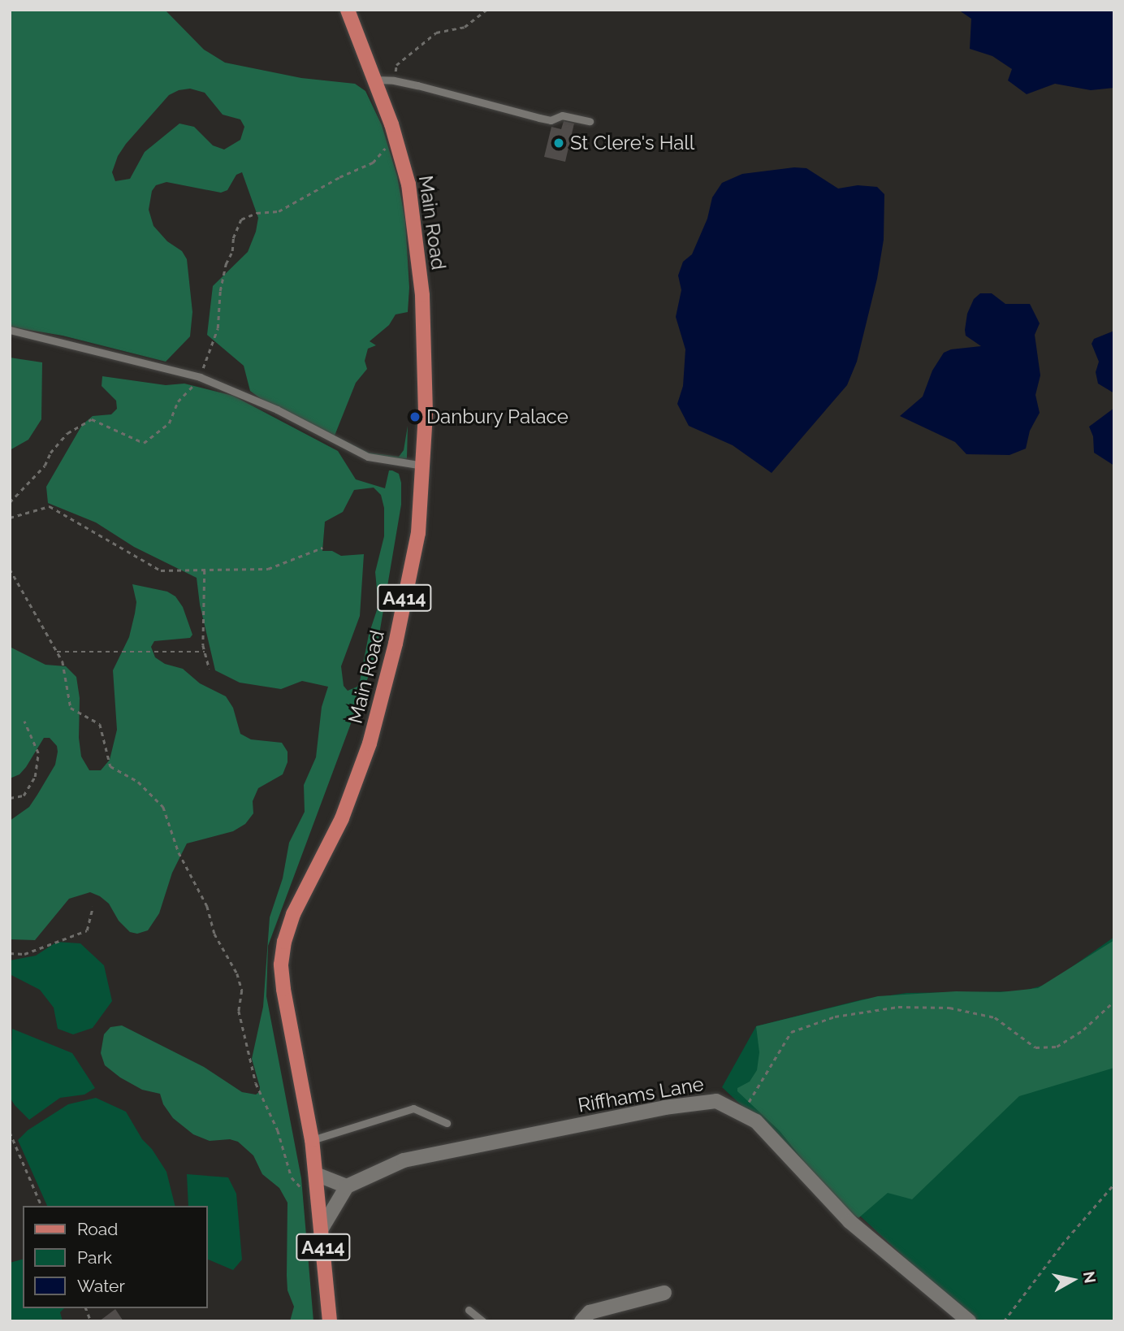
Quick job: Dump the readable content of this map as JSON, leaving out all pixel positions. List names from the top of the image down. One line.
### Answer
{"streets":{"main road":["Main Road","A414"],"street":["Riffhams Lane"]},"crossings":[["Main Road","A414"]],"places":["St Clere's Hall","Danbury Palace"],"legend":["Road","Park","Water"],"north":"right"}
